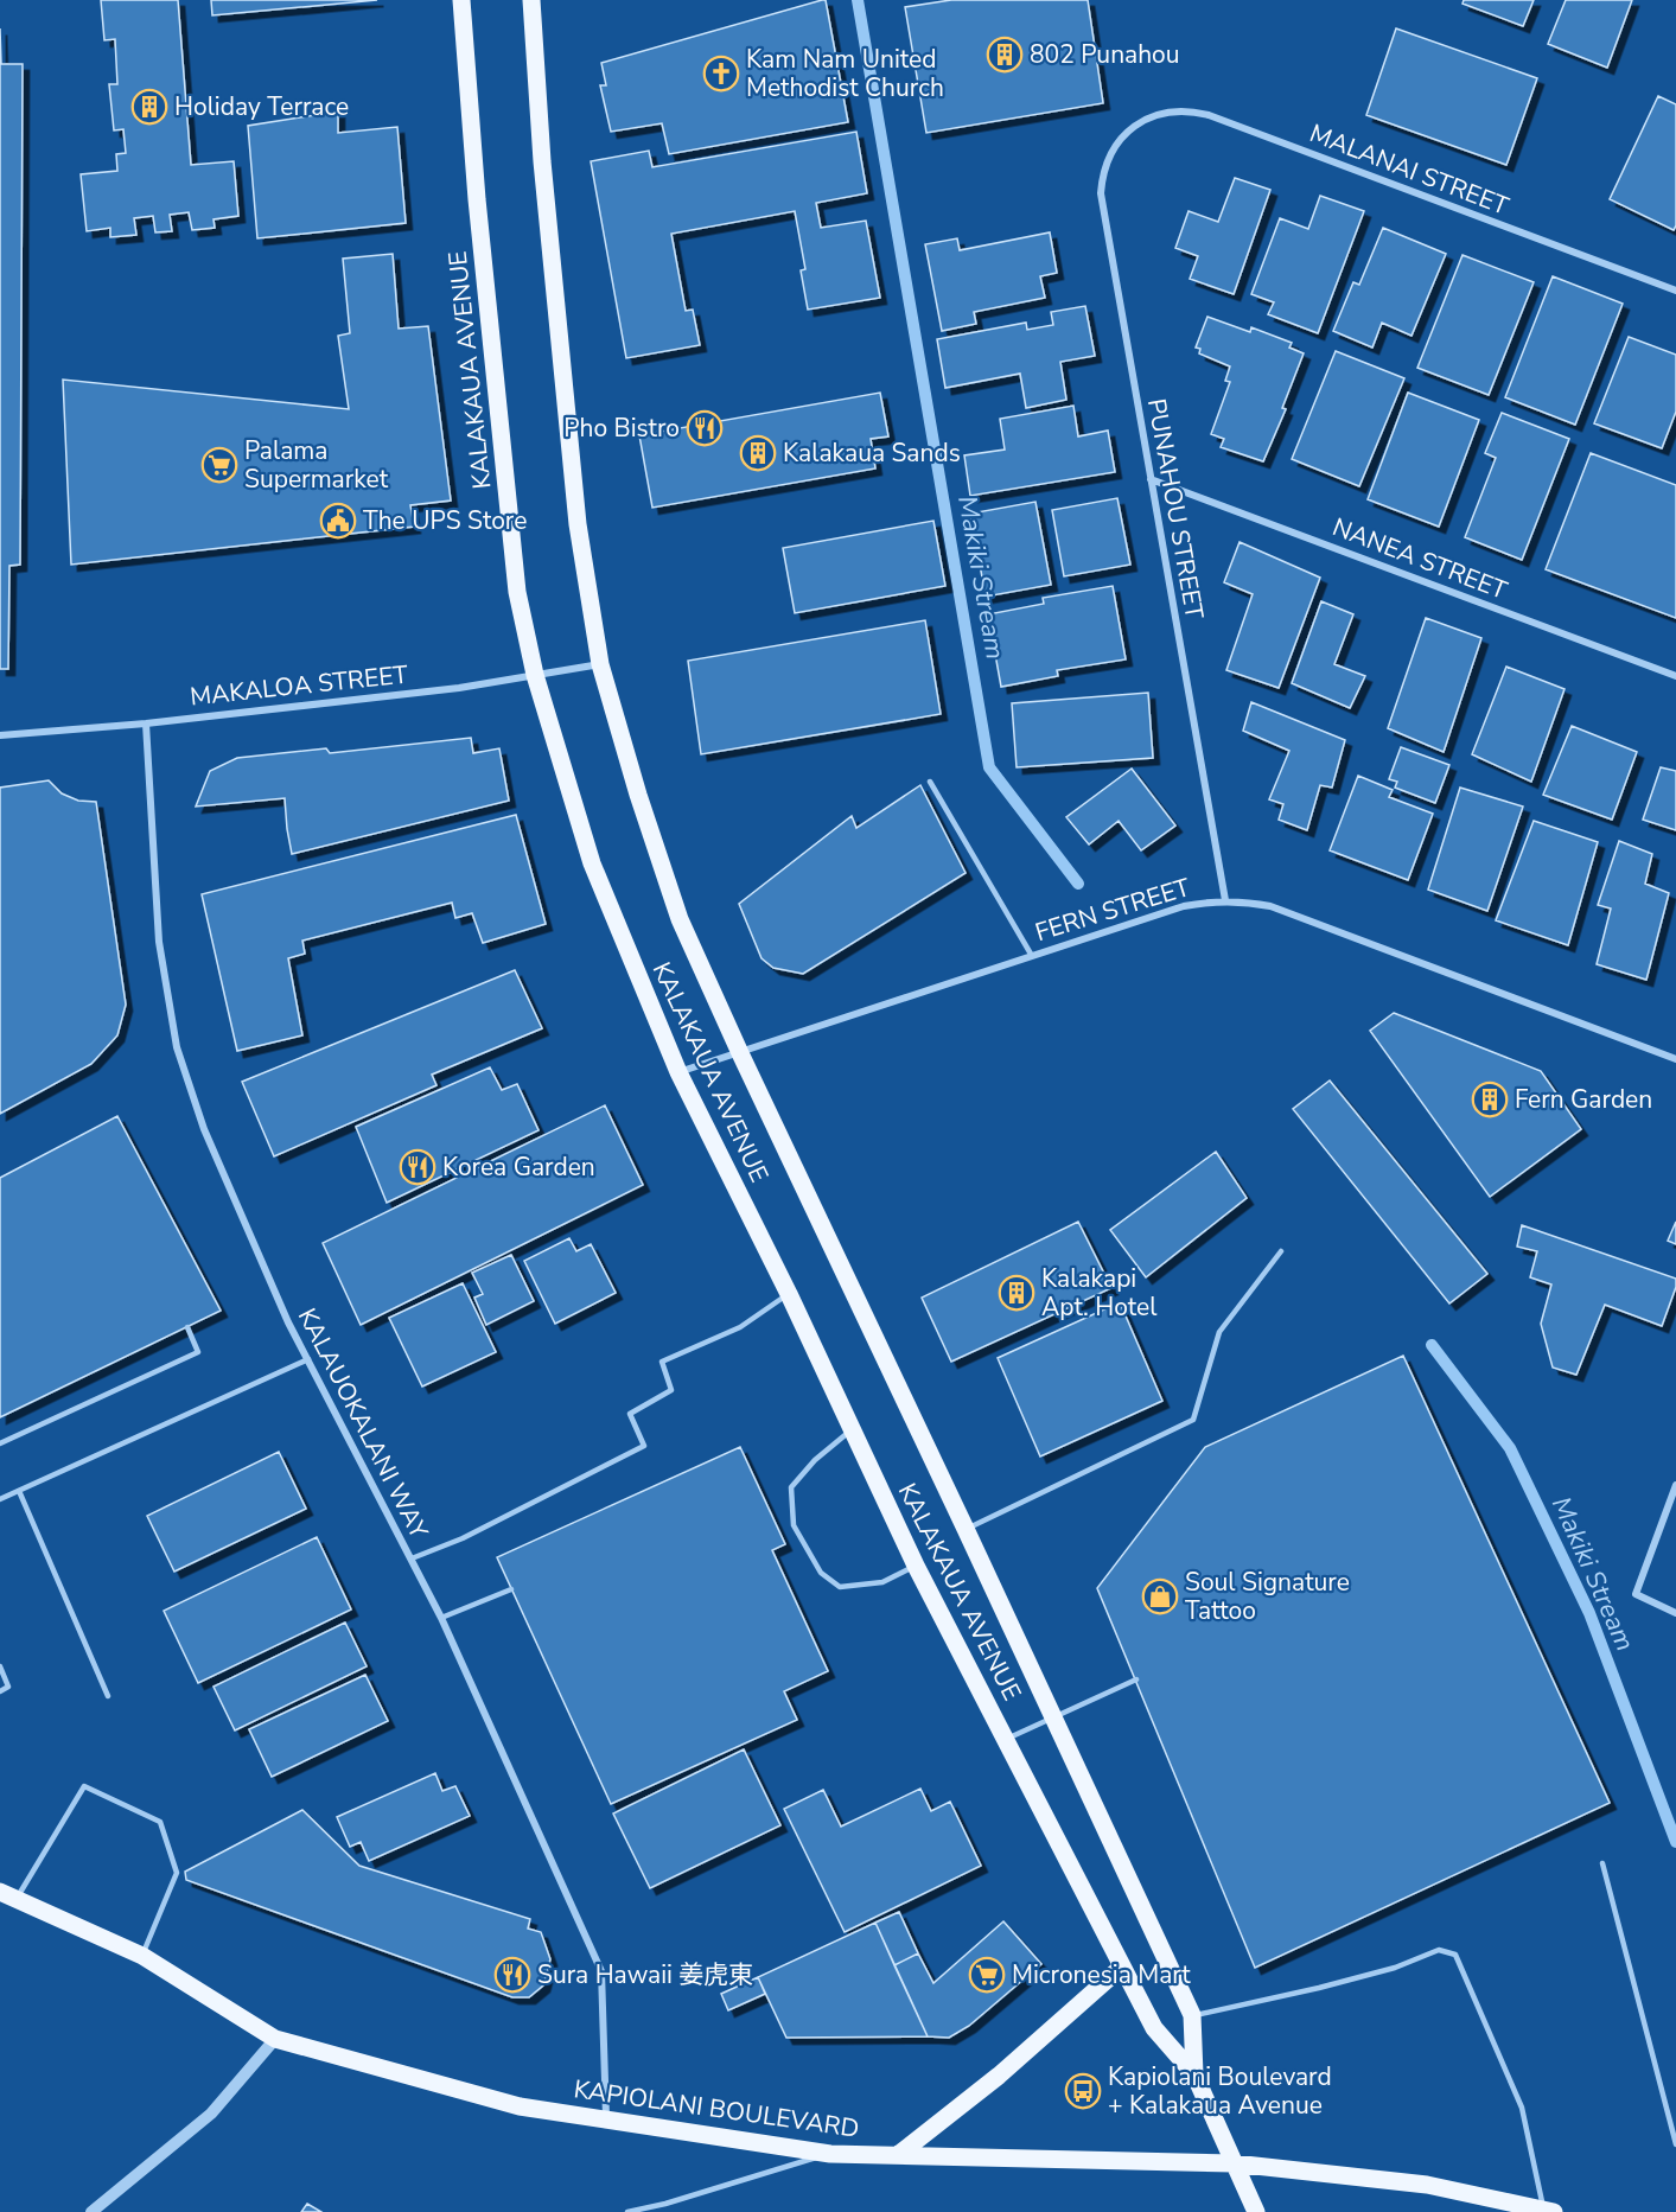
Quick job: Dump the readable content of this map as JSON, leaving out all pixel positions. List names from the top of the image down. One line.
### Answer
{"streets":{"main road":["KALAKAUA AVENUE","KAPIOLANI BOULEVARD"],"street":["MALANAI STREET","PUNAHOU STREET","NANEA STREET","MAKALOA STREET","FERN STREET","KALAUOKALANI WAY"]},"crossings":[["MALANAI STREET","PUNAHOU STREET"],["KALAKAUA AVENUE","MAKALOA STREET"],["KALAKAUA AVENUE","FERN STREET"],["KALAKAUA AVENUE","KAPIOLANI BOULEVARD"],["PUNAHOU STREET","NANEA STREET"],["PUNAHOU STREET","FERN STREET"],["MAKALOA STREET","KALAUOKALANI WAY"],["KALAUOKALANI WAY","KAPIOLANI BOULEVARD"]],"water":["Makiki Stream"],"places":{"building":["802 Punahou","Holiday Terrace","Kalakaua Sands","Fern Garden","Kalakapi Apt. Hotel"],"church":["Kam Nam United Methodist Church"],"restaurant":["Pho Bistro","Korea Garden","Sura Hawaii 姜虎東"],"supermarket":["Palama Supermarket","Micronesia Mart"],"public building":["The UPS Store"],"shop":["Soul Signature Tattoo"],"bus stop":["Kapiolani Boulevard + Kalakaua Avenue"]}}
